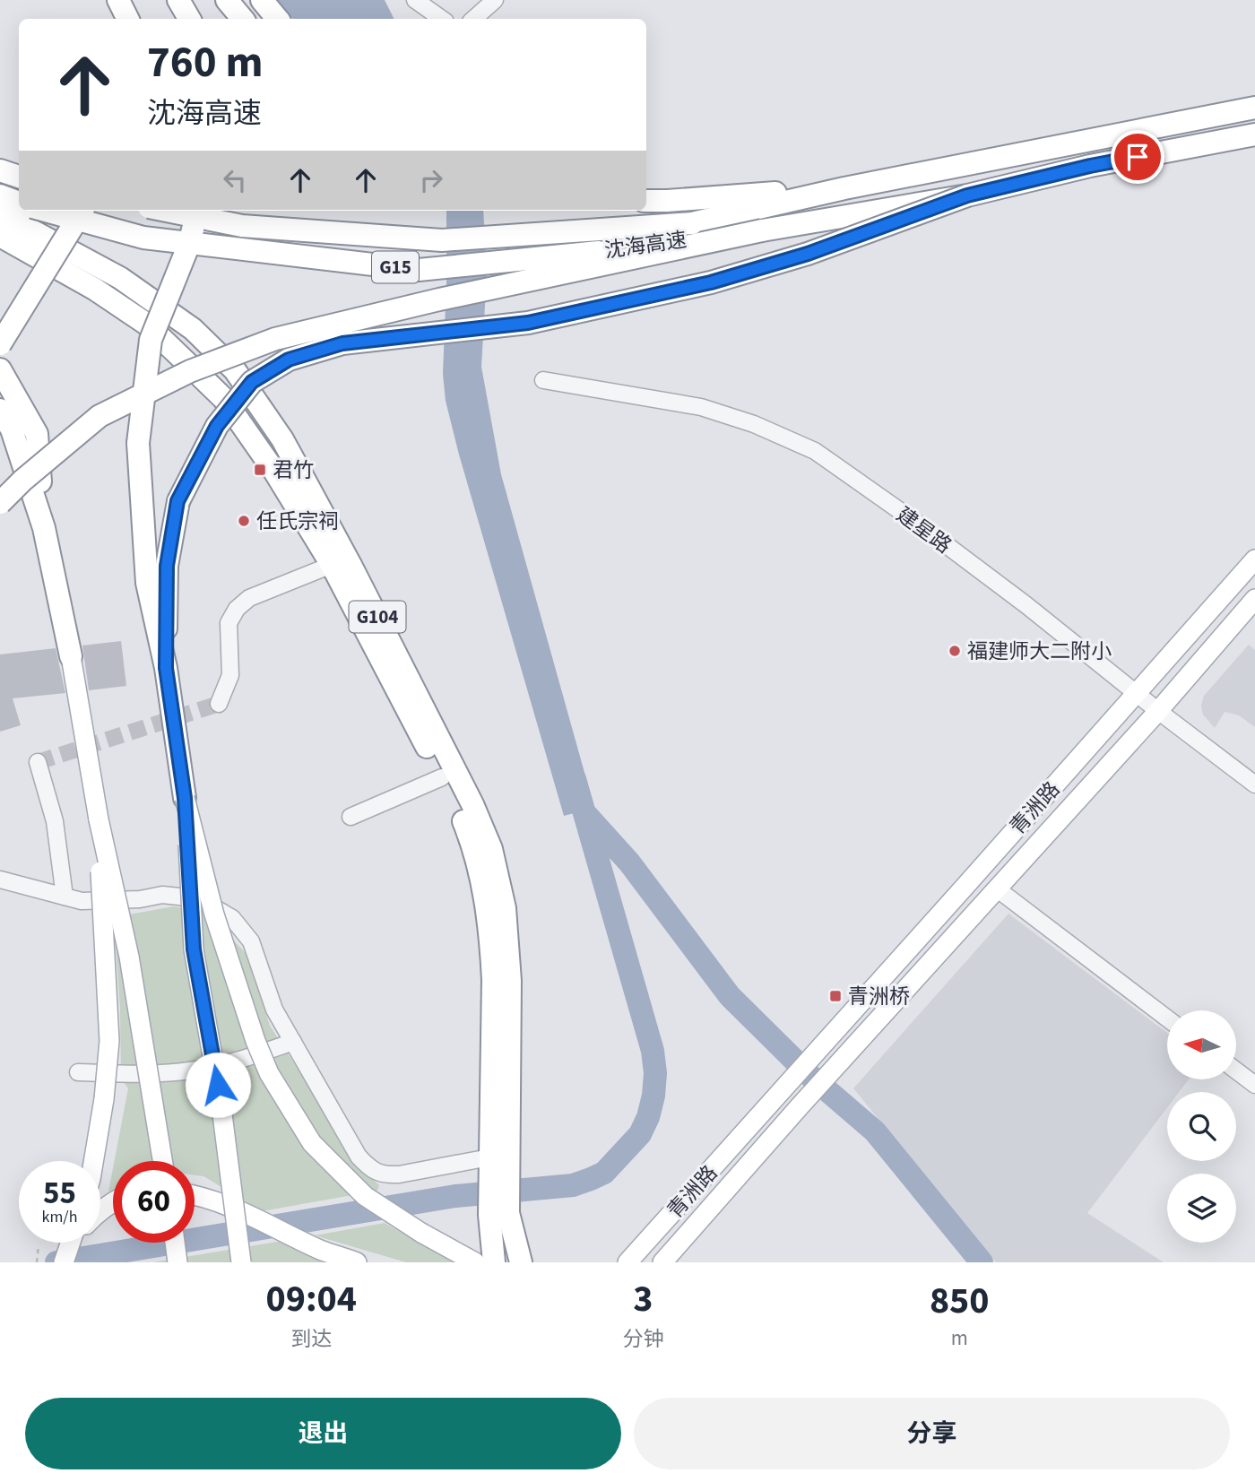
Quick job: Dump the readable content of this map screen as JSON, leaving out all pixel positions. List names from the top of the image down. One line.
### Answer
{"streets":{"highway":["沈海高速","G15","G104"],"main road":["青洲路"],"street":["建星路"]},"crossings":[["建星路","青洲路"]],"places":{"transit":["君竹","青洲桥"],"other":["任氏宗祠","福建师大二附小"]},"north":"left","page":{"turn":["760 m","沈海高速"],"speed":"55 km/h","limit":"60","eta":["09:04","到达","3","分钟","850","m"],"buttons":["退出","分享"]}}
